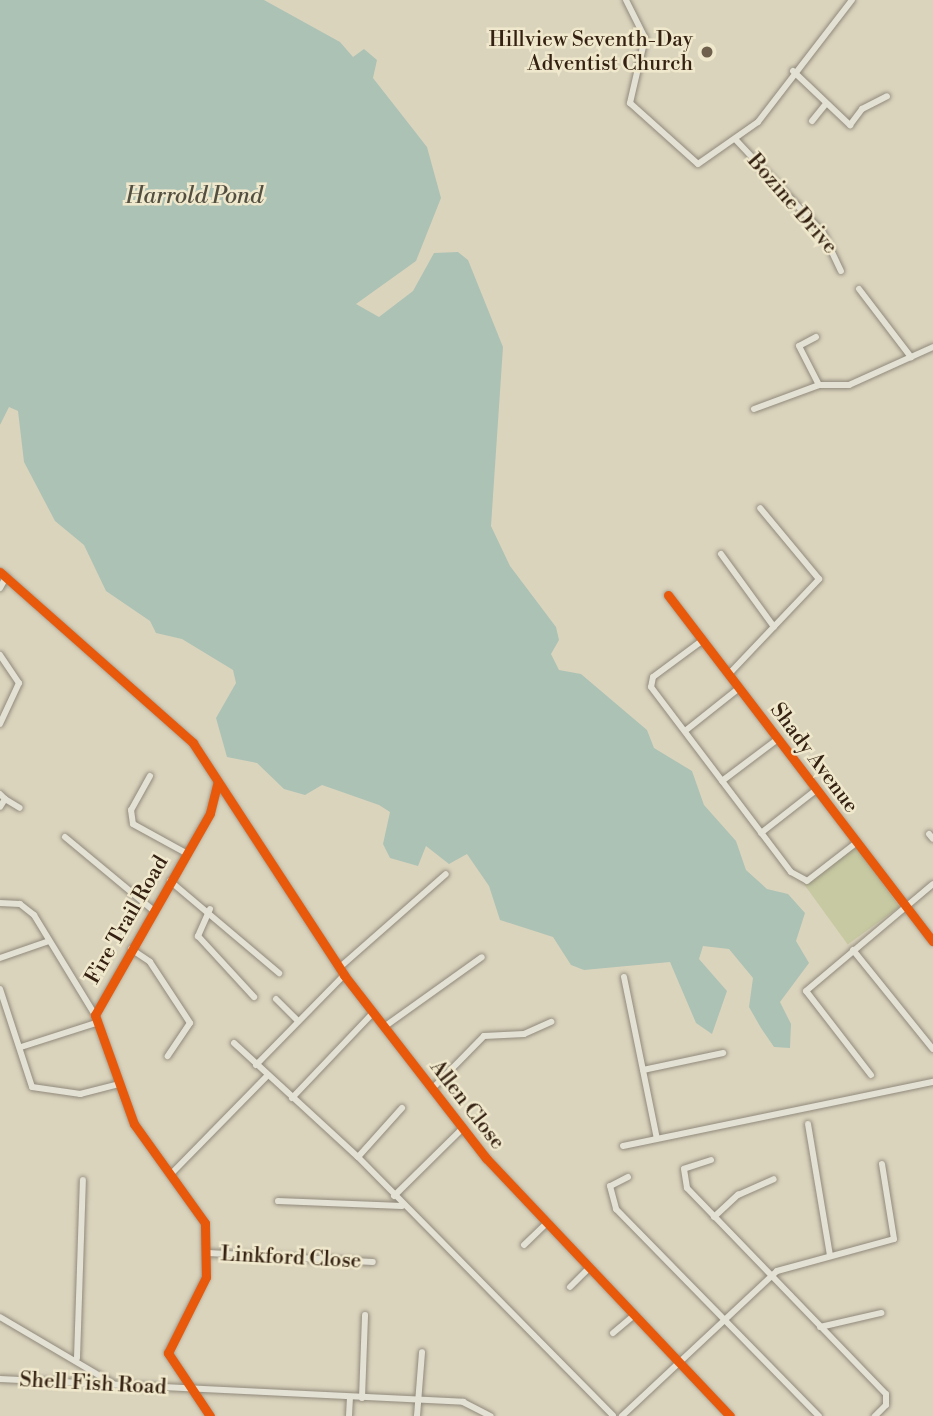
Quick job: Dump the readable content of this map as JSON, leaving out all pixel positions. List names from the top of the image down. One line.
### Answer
{"streets":{"street":["Bozine Drive","Shady Avenue","Fire Trail Road","Allen Close","Linkford Close","Shell Fish Road"]},"crossings":[["Fire Trail Road","Allen Close"],["Fire Trail Road","Linkford Close"],["Fire Trail Road","Shell Fish Road"]],"water":["Harrold Pond"],"places":["Hillview Seventh-Day Adventist Church"]}
